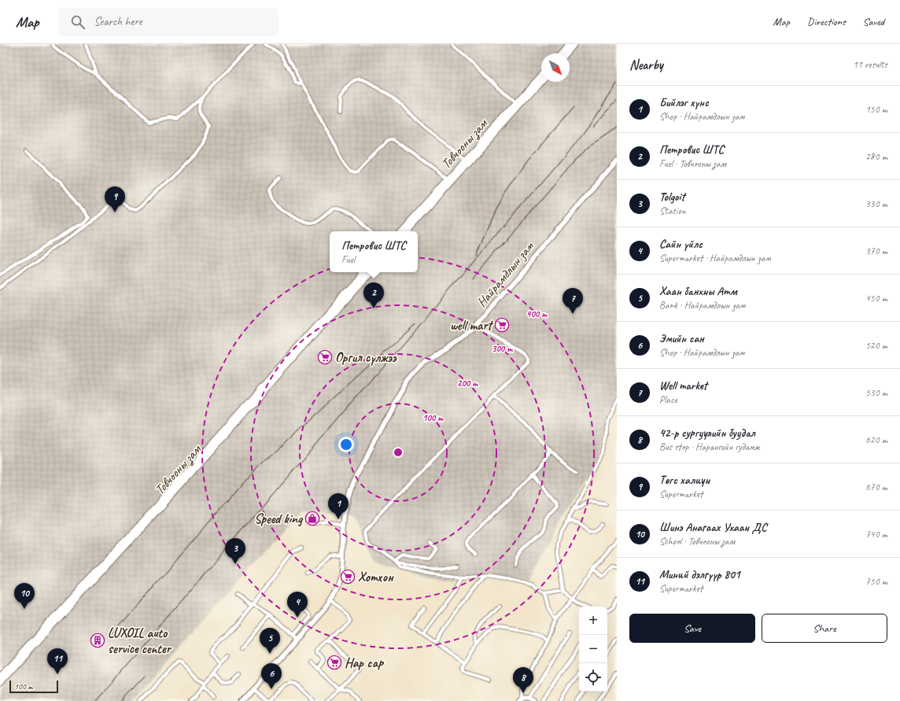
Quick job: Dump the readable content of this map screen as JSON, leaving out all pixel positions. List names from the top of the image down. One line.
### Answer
{"streets":{"highway":["Товчооны зам"],"main road":["Найрамдлын зам"]},"places":{"supermarket":["well mart","Оргил сүлжээ","Хотхон","Нар сар"],"shop":["Speed king"],"building":["LUXOIL auto service center"]},"scale_bar":"100 m","north":"bottom right","page":{"header":"Map","search":"Search here","nav":["Map","Directions","Saved"],"heading":["Nearby","11 results"],"list":[{"mark":"1","name":"Бийлэг хүнс","note":"Shop · Найрамдлын зам","value":"150 m"},{"mark":"2","name":"Петровис ШТС","note":"Fuel · Товчооны зам","value":"280 m"},{"mark":"3","name":"Tolgoit","note":"Station","value":"330 m"},{"mark":"4","name":"Сайн үйлс","note":"Supermarket · Найрамдлын зам","value":"370 m"},{"mark":"5","name":"Хаан банхны Атм","note":"Bank · Найрамдлын зам","value":"450 m"},{"mark":"6","name":"Эмийн сан","note":"Shop · Найрамдлын зам","value":"520 m"},{"mark":"7","name":"Well market","note":"Place","value":"530 m"},{"mark":"8","name":"42-р сургуулийн буудал","note":"Bus stop · Нарангийн гудамж","value":"620 m"},{"mark":"9","name":"Төгс халиун","note":"Supermarket","value":"670 m"},{"mark":"10","name":"Шинэ Анагаах Ухаан ДС","note":"School · Товчооны зам","value":"740 m"},{"mark":"11","name":"Миний дэлгүүр 801","note":"Supermarket","value":"750 m"}],"pins":["9","2","7","1","3","10","4","5","11","6","8"],"popup":["Петровис ШТС","Fuel"],"buttons":["Save","Share"],"map_buttons":["+","−"],"scale":"100 m"},"rings":["400 m","300 m","200 m","100 m"]}
